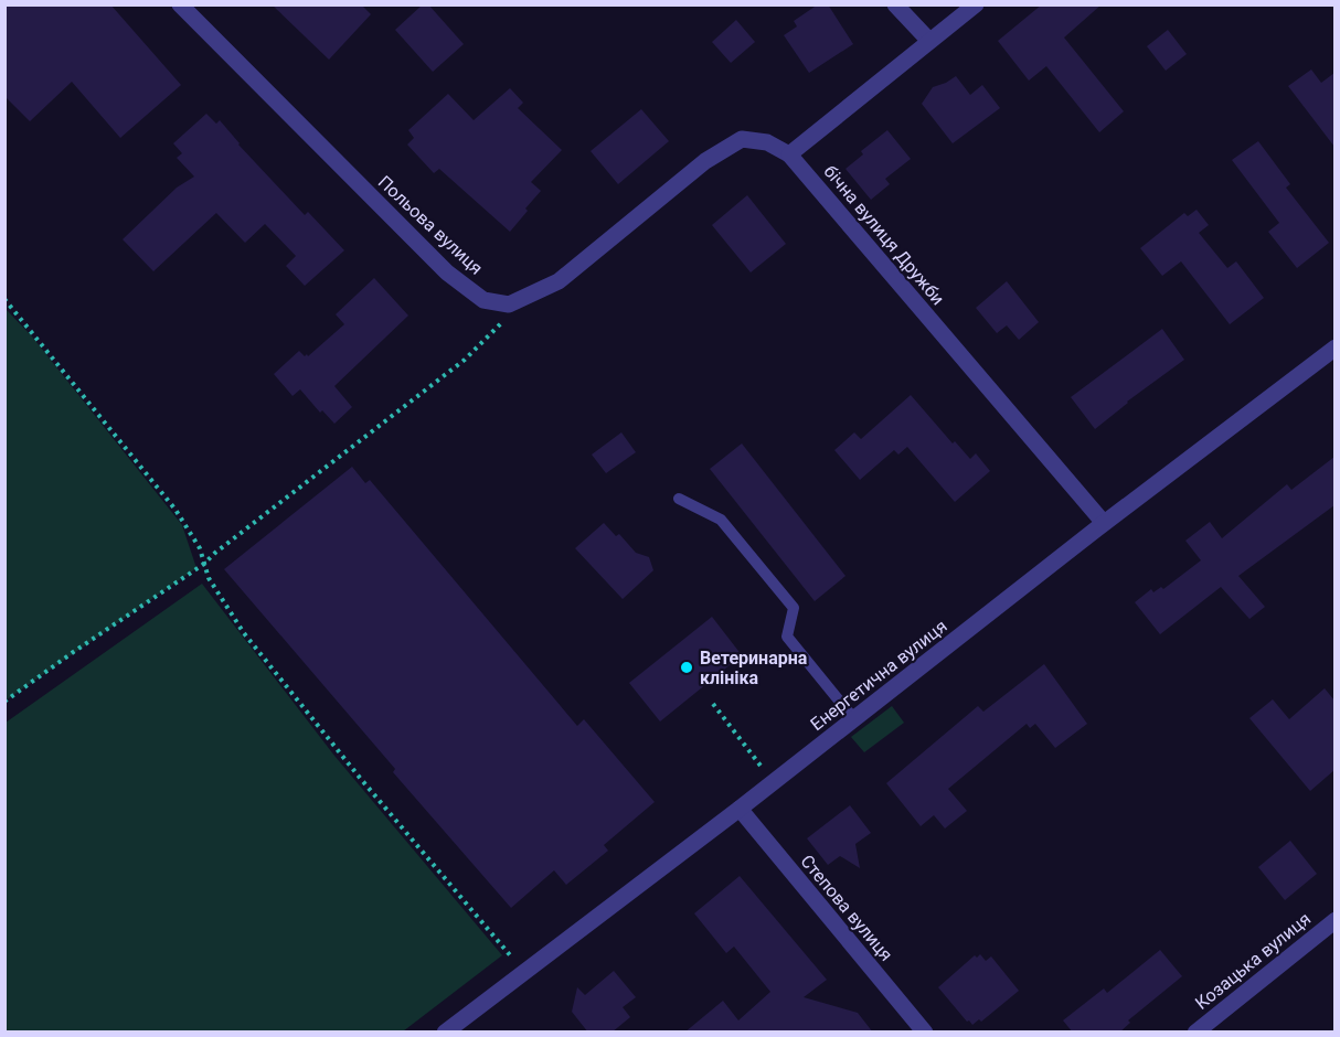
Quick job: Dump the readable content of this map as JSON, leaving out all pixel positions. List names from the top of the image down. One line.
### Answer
{"streets":{"street":["Польова вулиця","бічна вулиця Дружби","Енергетична вулиця","Степова вулиця","Козацька вулиця"]},"crossings":[["бічна вулиця Дружби","Енергетична вулиця"],["Енергетична вулиця","Степова вулиця"]],"places":["Ветеринарна клініка"]}
